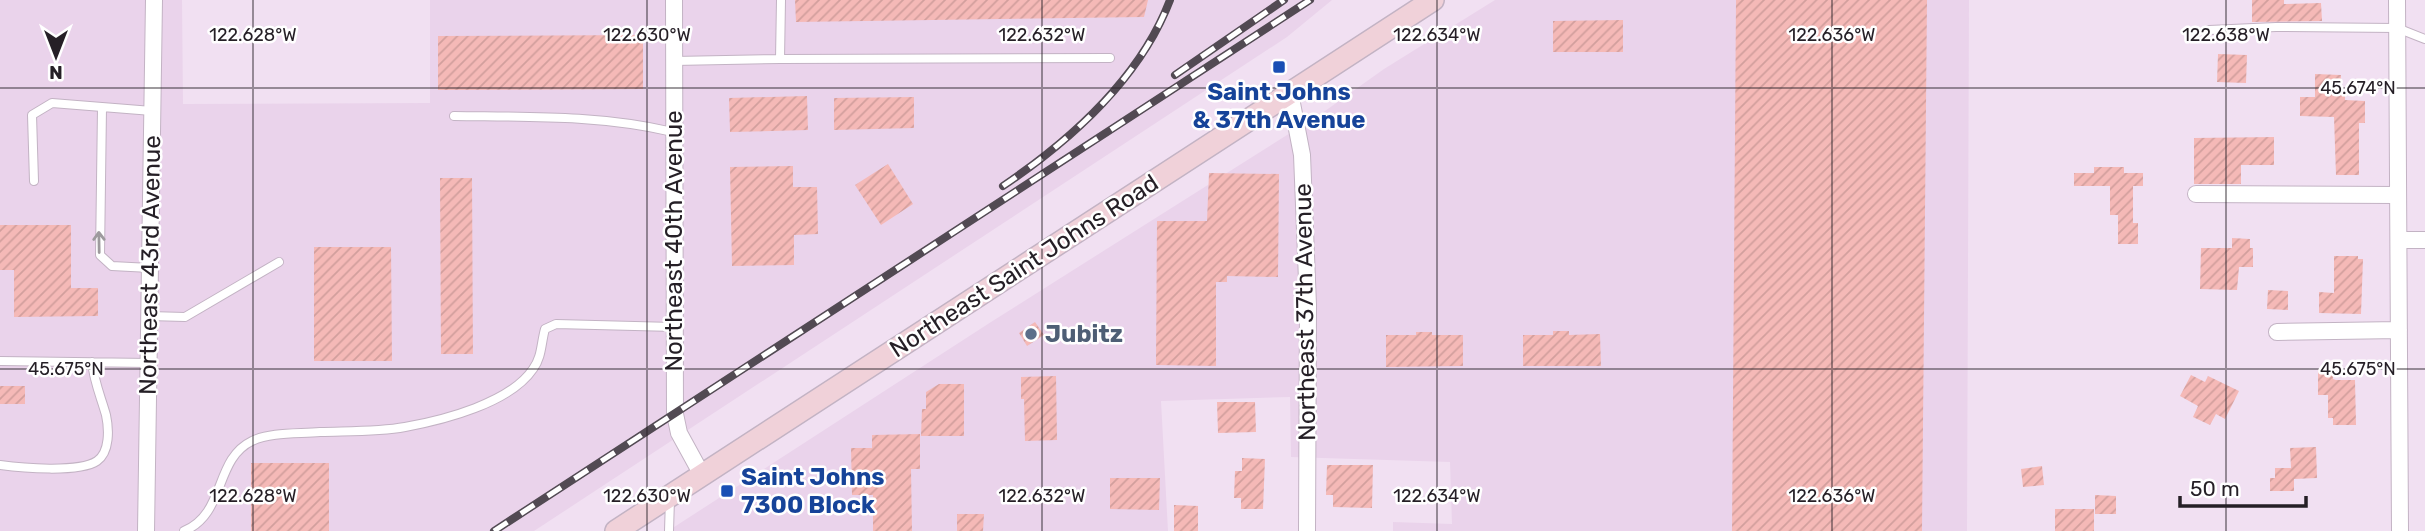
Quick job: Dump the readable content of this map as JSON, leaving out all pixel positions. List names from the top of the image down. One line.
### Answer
{"streets":{"main road":["Northeast Saint Johns Road"],"street":["Northeast 40th Avenue","Northeast 43rd Avenue","Northeast 37th Avenue"]},"crossings":[["Northeast 40th Avenue","Northeast Saint Johns Road"],["Northeast Saint Johns Road","Northeast 37th Avenue"]],"places":{"transit":["Saint Johns & 37th Avenue","Saint Johns 7300 Block"],"other":["Jubitz"]},"scale_bar":"50 m","north":"bottom","coordinates":["122.628°W","122.630°W","122.632°W","122.634°W","122.636°W","122.638°W","45.674°N","45.675°N"]}
